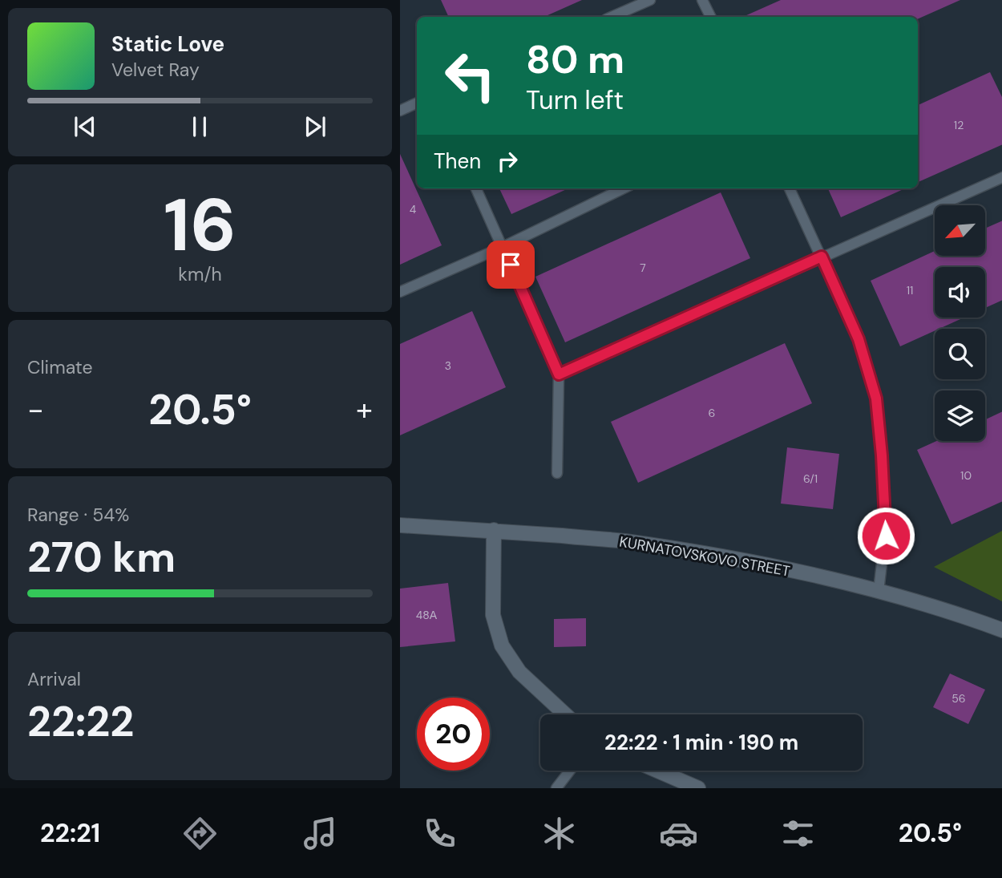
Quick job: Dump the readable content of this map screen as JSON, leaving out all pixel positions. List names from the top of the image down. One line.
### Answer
{"streets":{"street":["KURNATOVSKOVO STREET"]},"house_numbers":["12","4","7","11","3","6","10","6/1","48А","56"],"north":"bottom left","page":{"turn":["80 m","Turn left"],"song":["Static Love","Velvet Ray"],"then":"Then","tile":[["16","km/h"],"Climate",["Range · 54%","270 km"],["Arrival","22:22"]],"heat":["−","20.5°","+"],"limit":"20","trip":"22:22 · 1 min · 190 m","tabs":["22:21","20.5°"]}}
